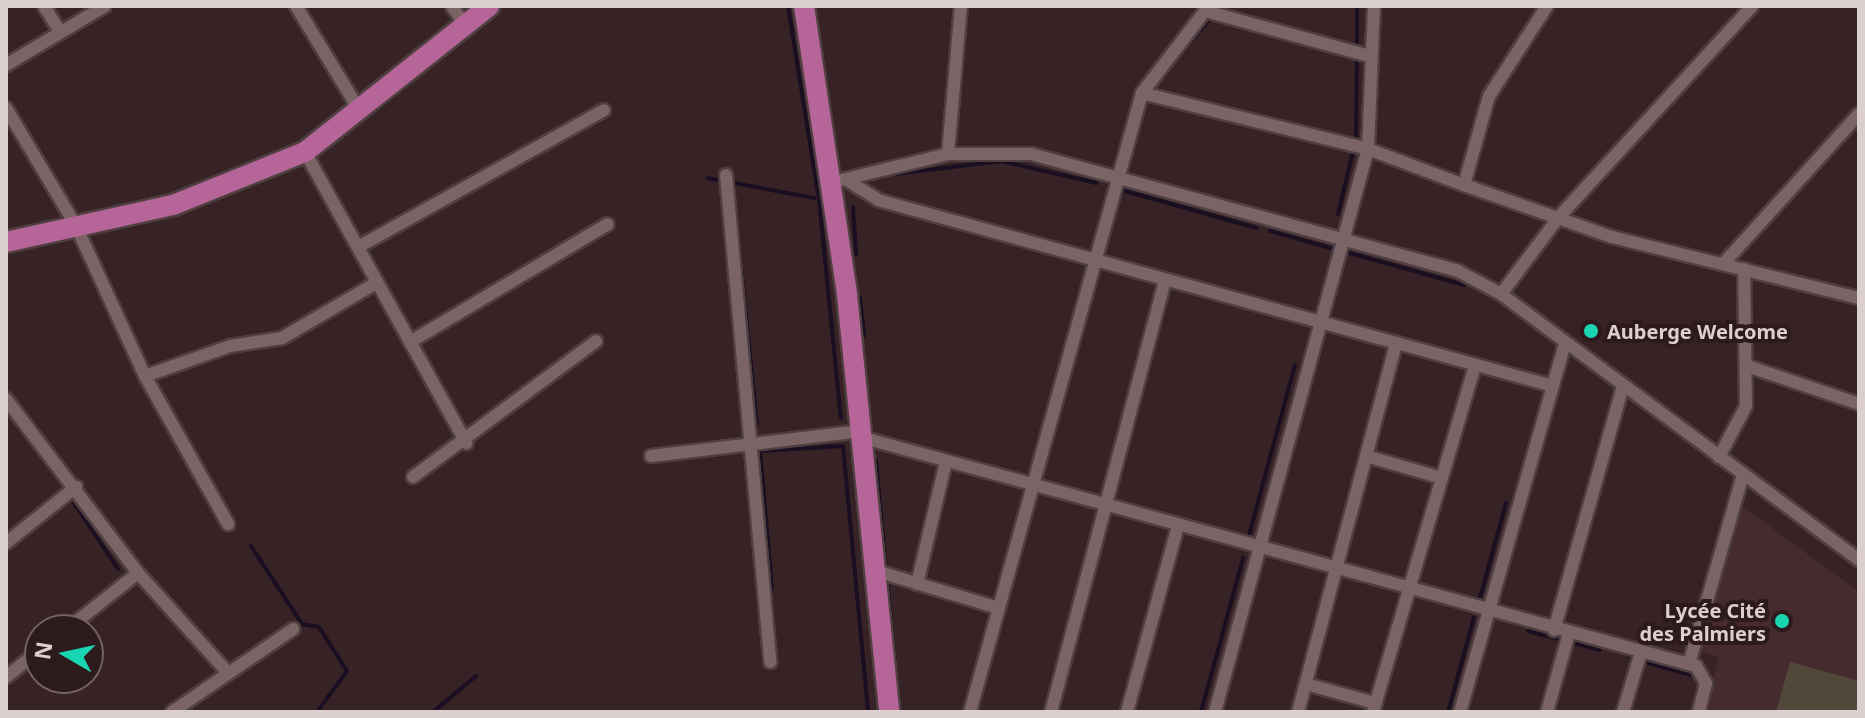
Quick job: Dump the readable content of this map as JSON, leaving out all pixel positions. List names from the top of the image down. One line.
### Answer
{"places":["Auberge Welcome","Lycée Cité des Palmiers"],"north":"left"}
